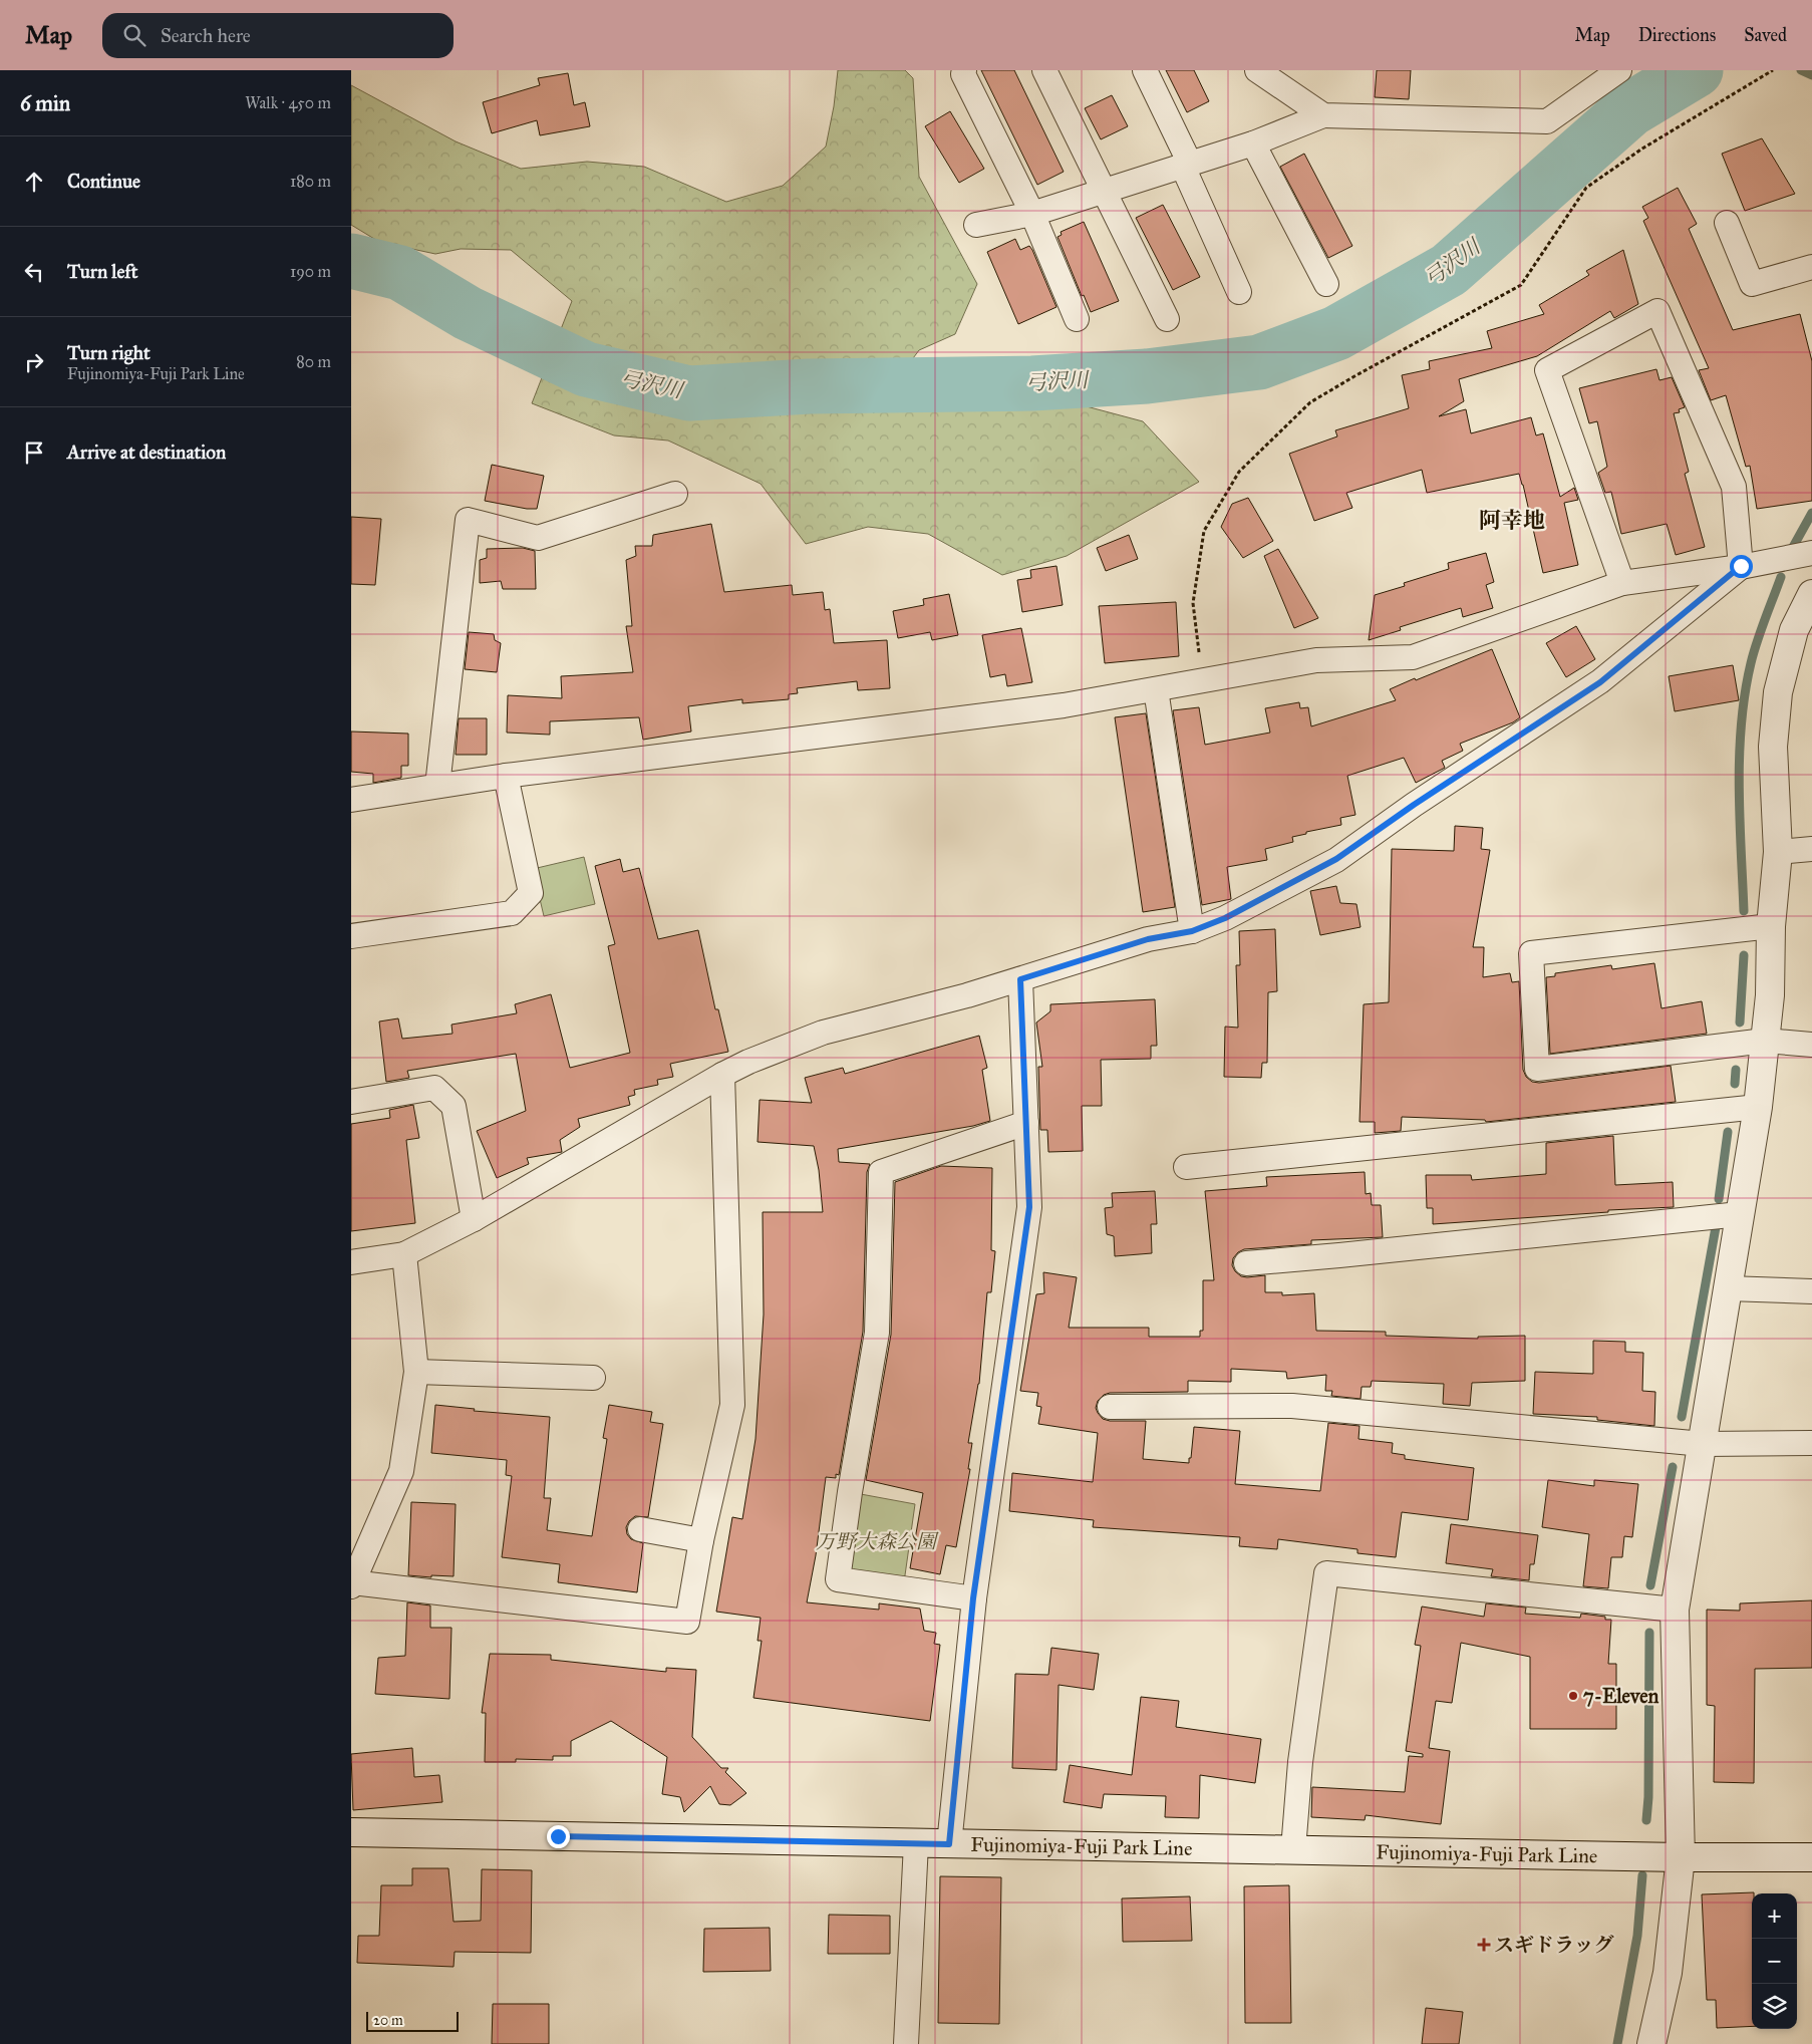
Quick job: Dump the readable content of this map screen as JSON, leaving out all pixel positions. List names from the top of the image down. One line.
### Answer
{"streets":{"street":["Fujinomiya-Fuji Park Line"]},"districts":["阿幸地"],"water":["弓沢川"],"parks":["万野大森公園"],"places":{"other":["7-Eleven"],"health":["スギドラッグ"]},"scale_bar":"20 m","page":{"header":"Map","search":"Search here","nav":["Map","Directions","Saved"],"heading":["6 min","Walk · 450 m"],"list":[["Continue","180 m"],["Turn left","190 m"],["Turn right","Fujinomiya-Fuji Park Line","80 m"],"Arrive at destination"],"map_buttons":["+","−"],"scale":"20 m"}}
